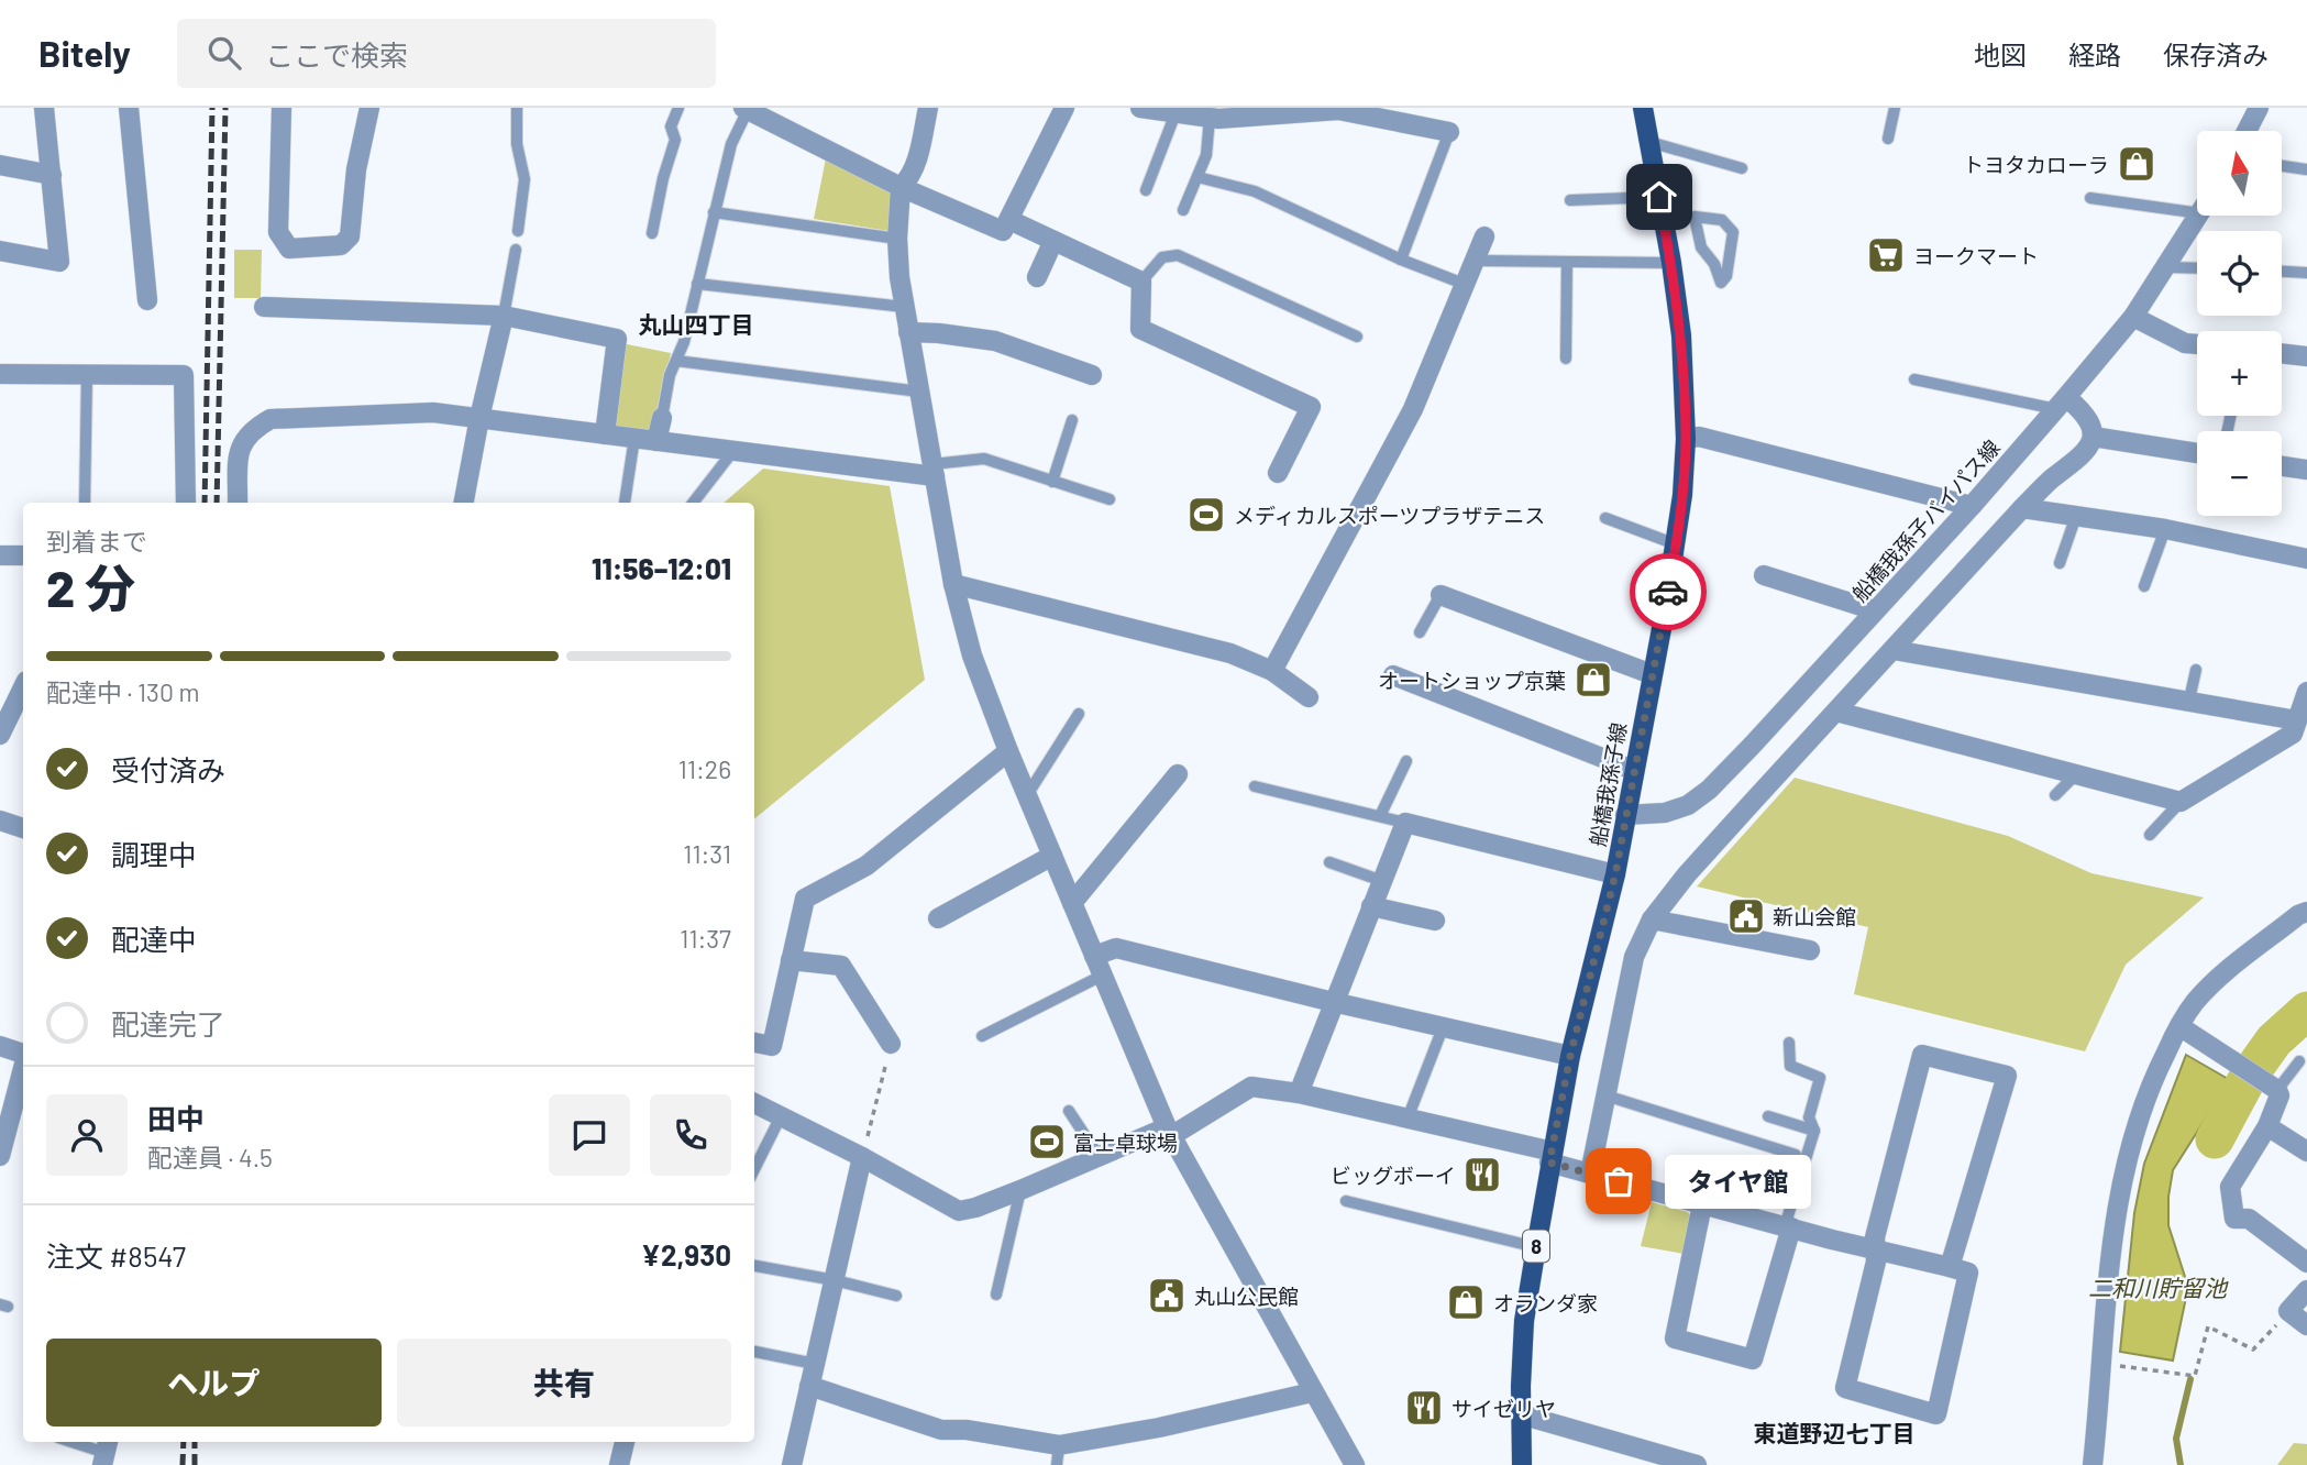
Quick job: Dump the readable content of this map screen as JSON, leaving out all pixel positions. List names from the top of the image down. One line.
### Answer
{"streets":{"main road":["船橋我孫子線","8"],"street":["船橋我孫子バイパス線"]},"crossings":[["船橋我孫子バイパス線","船橋我孫子線"]],"districts":["丸山四丁目","東道野辺七丁目"],"water":["二和川貯留池"],"places":{"shop":["トヨタカローラ","オートショップ京葉","オランダ家"],"supermarket":["ヨークマート"],"sports":["メディカルスポーツプラザテニス","富士卓球場"],"public building":["新山会館","丸山公民館"],"restaurant":["ビッグボーイ","サイゼリヤ"],"other":["タイヤ館"]},"north":"top","page":{"header":"Bitely","search":"ここで検索","nav":["地図","経路","保存済み"],"map_buttons":["+","−"],"heading":["2 分","到着まで","11:56–12:01"],"panel":["田中","配達員 · 4.5","注文 #8547","¥2,930"],"bar":"配達中 · 130 m","list":[["受付済み","11:26"],["調理中","11:31"],["配達中","11:37"],"配達完了"],"bubble":"タイヤ館","buttons":["ヘルプ","共有"]}}
